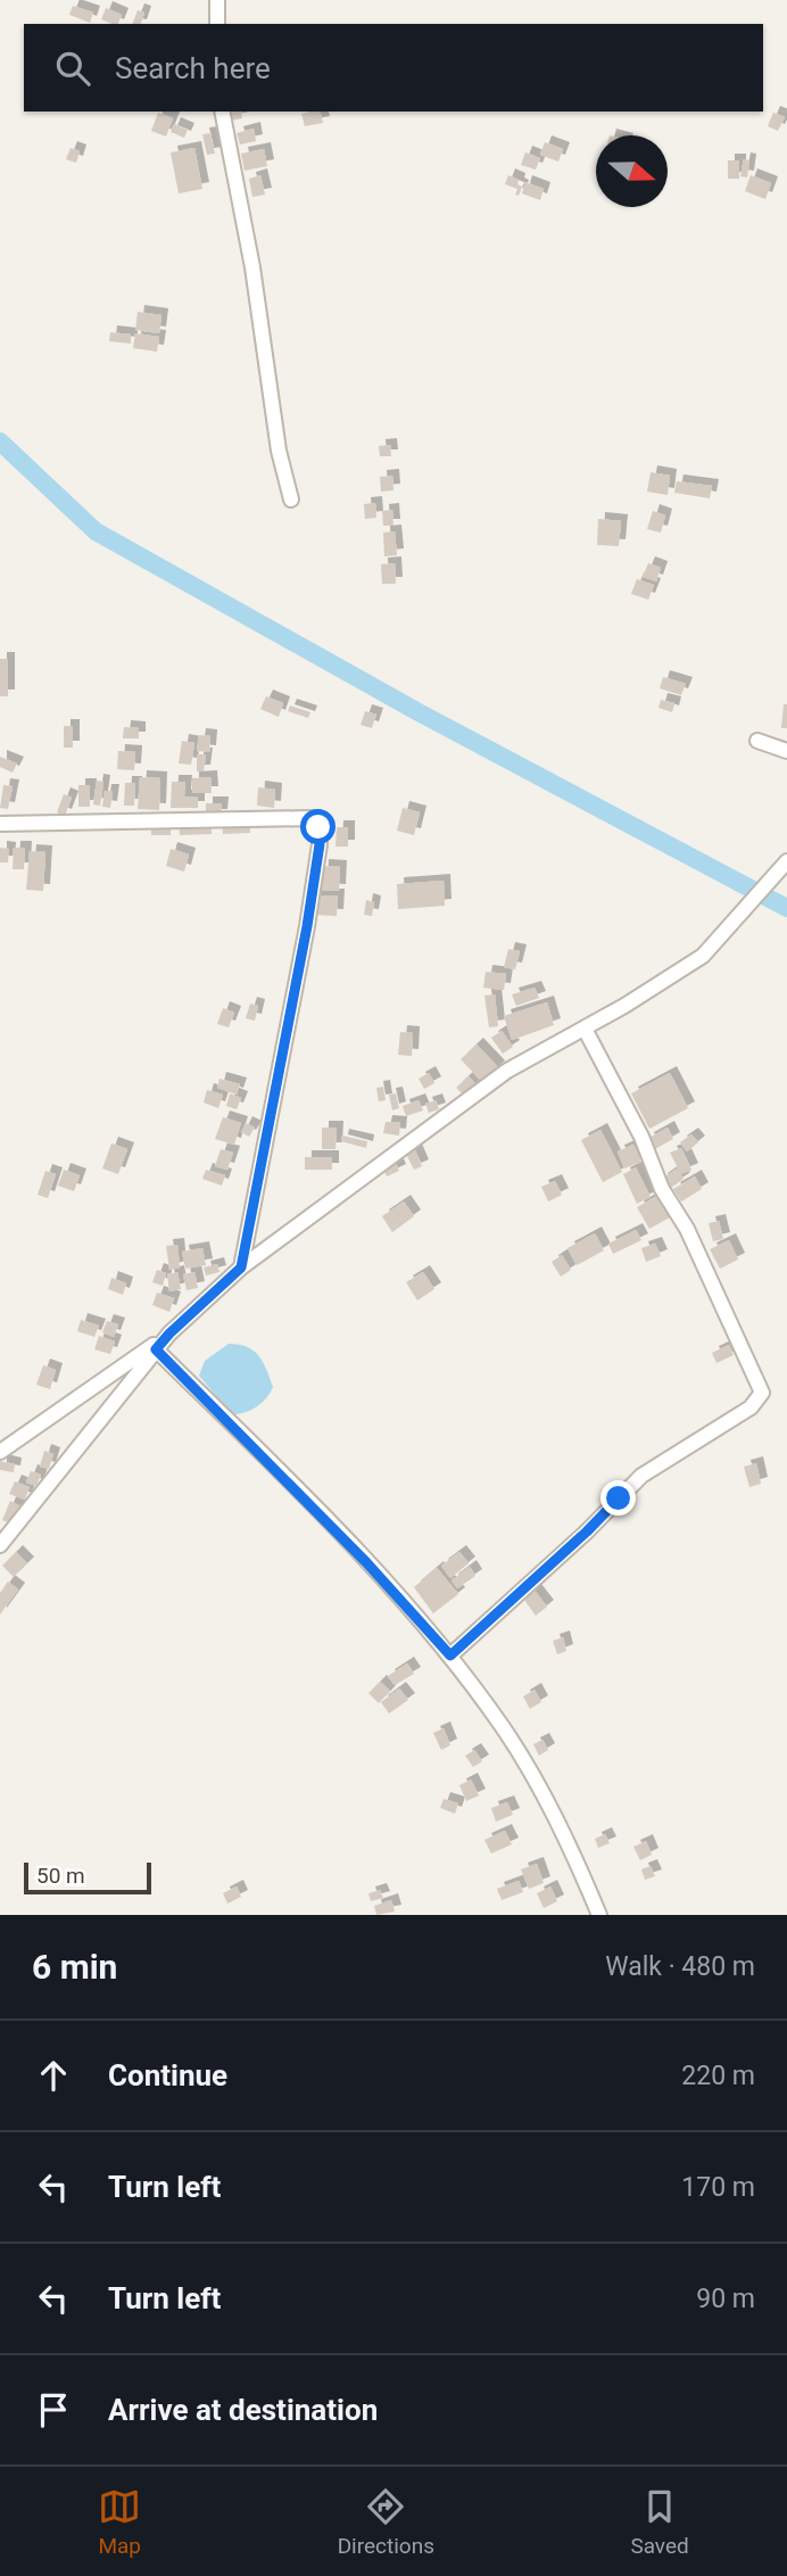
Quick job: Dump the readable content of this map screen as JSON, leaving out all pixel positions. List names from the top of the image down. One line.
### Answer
{"scale_bar":"50 m","north":"right","page":{"search":"Search here","scale":"50 m","heading":["6 min","Walk · 480 m"],"list":[["Continue","220 m"],["Turn left","170 m"],["Turn left","90 m"],"Arrive at destination"],"nav":["Map","Directions","Saved"]}}
